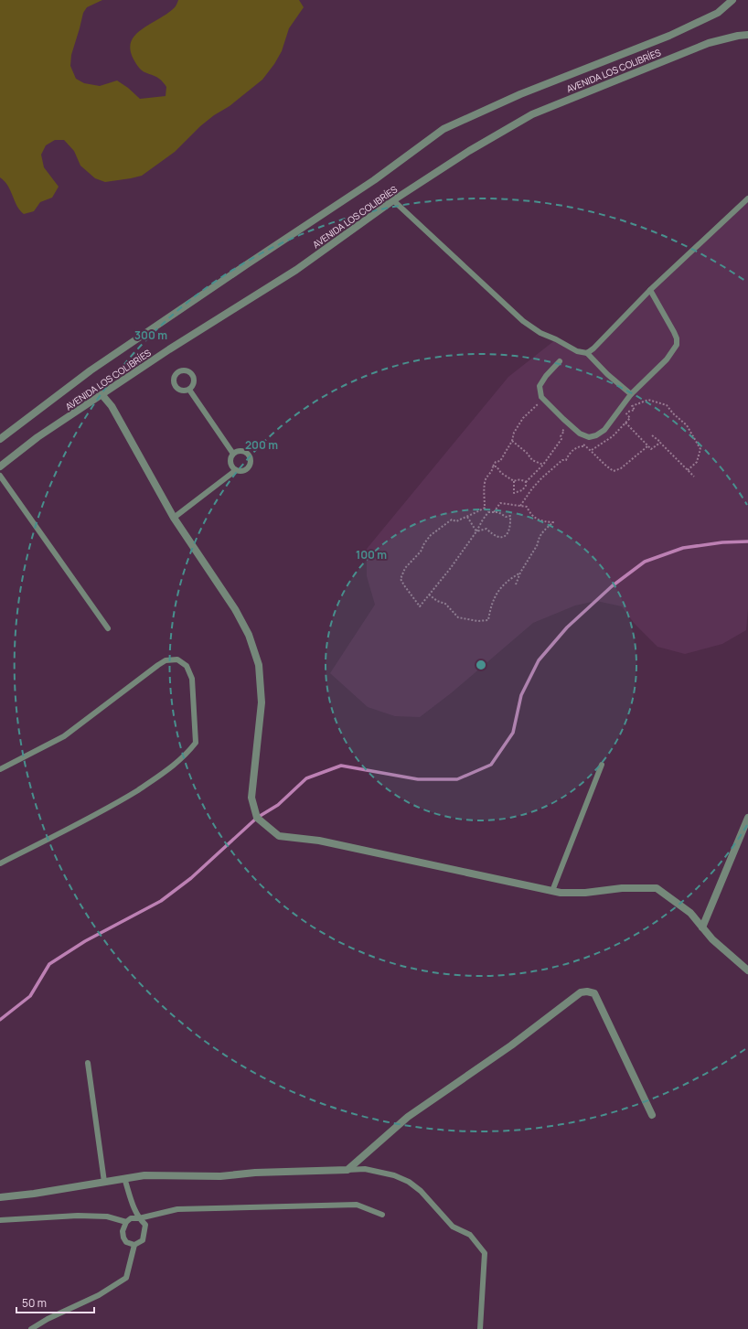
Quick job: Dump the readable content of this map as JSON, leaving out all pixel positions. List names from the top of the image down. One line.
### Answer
{"streets":{"street":["AVENIDA LOS COLIBRÍES"]},"scale_bar":"50 m","rings":["300 m","200 m","100 m"]}
